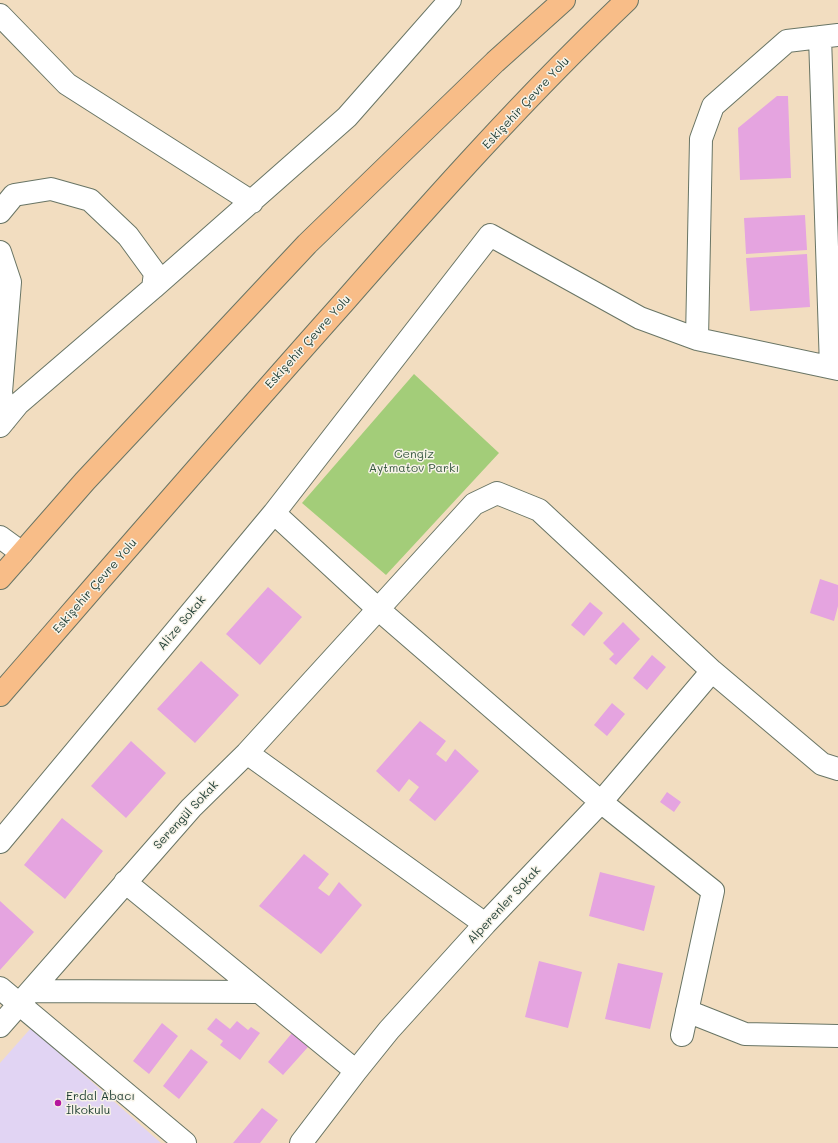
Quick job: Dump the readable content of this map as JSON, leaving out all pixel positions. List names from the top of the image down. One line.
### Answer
{"streets":{"highway":["Eskişehir Çevre Yolu"],"street":["Alize Sokak","Serengül Sokak","Alperenler Sokak"]},"crossings":[["Serengül Sokak","Alperenler Sokak"]],"parks":["Cengiz Aytmatov Parkı"],"places":["Erdal Abacı İlkokulu"]}
